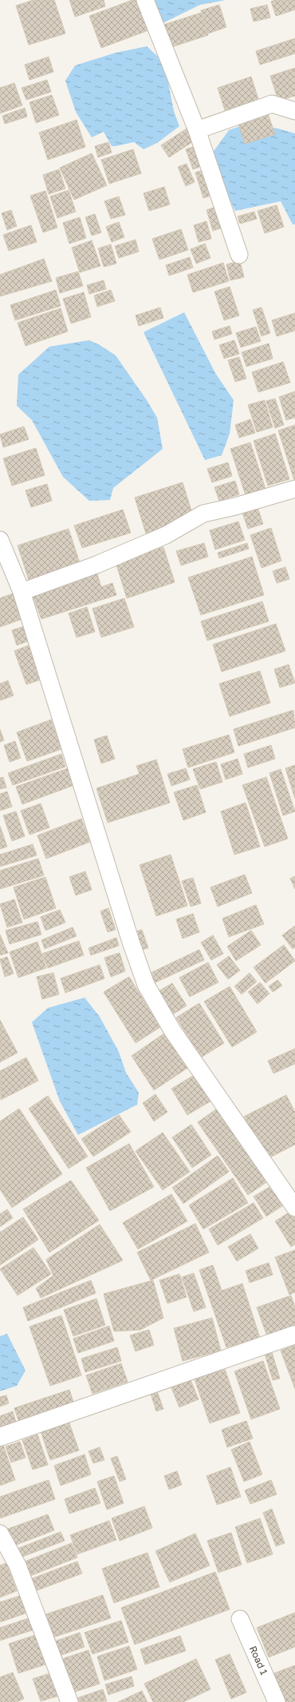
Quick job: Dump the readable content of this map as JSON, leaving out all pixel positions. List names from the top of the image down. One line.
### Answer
{"streets":{"street":["Road 1"]}}
